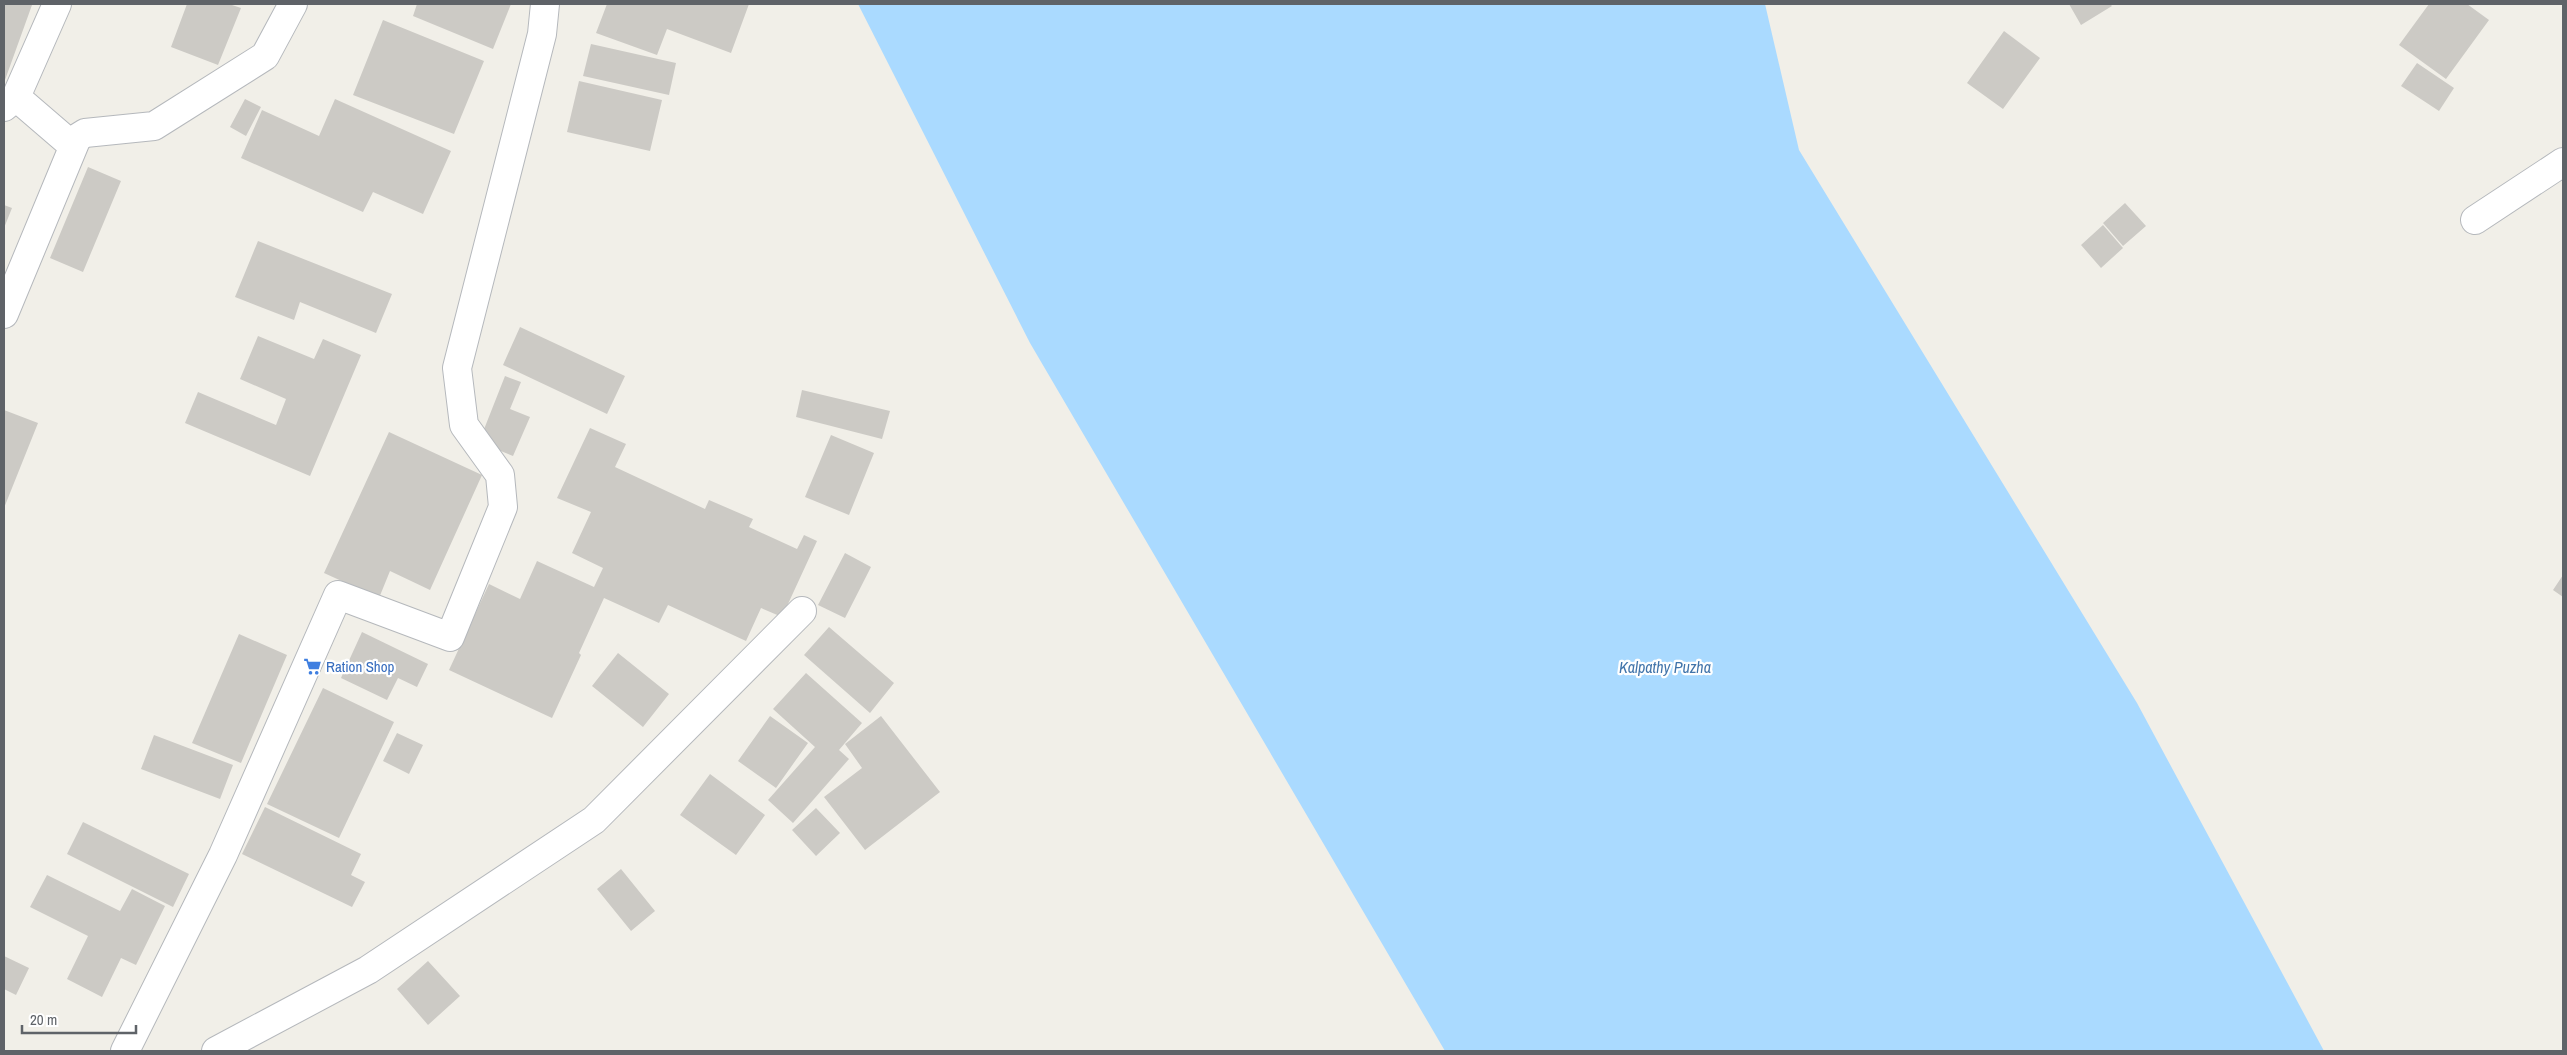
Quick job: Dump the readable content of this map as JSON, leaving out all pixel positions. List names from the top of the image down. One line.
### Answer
{"water":["Kalpathy Puzha"],"places":{"supermarket":["Ration Shop"]},"scale_bar":"20 m"}
